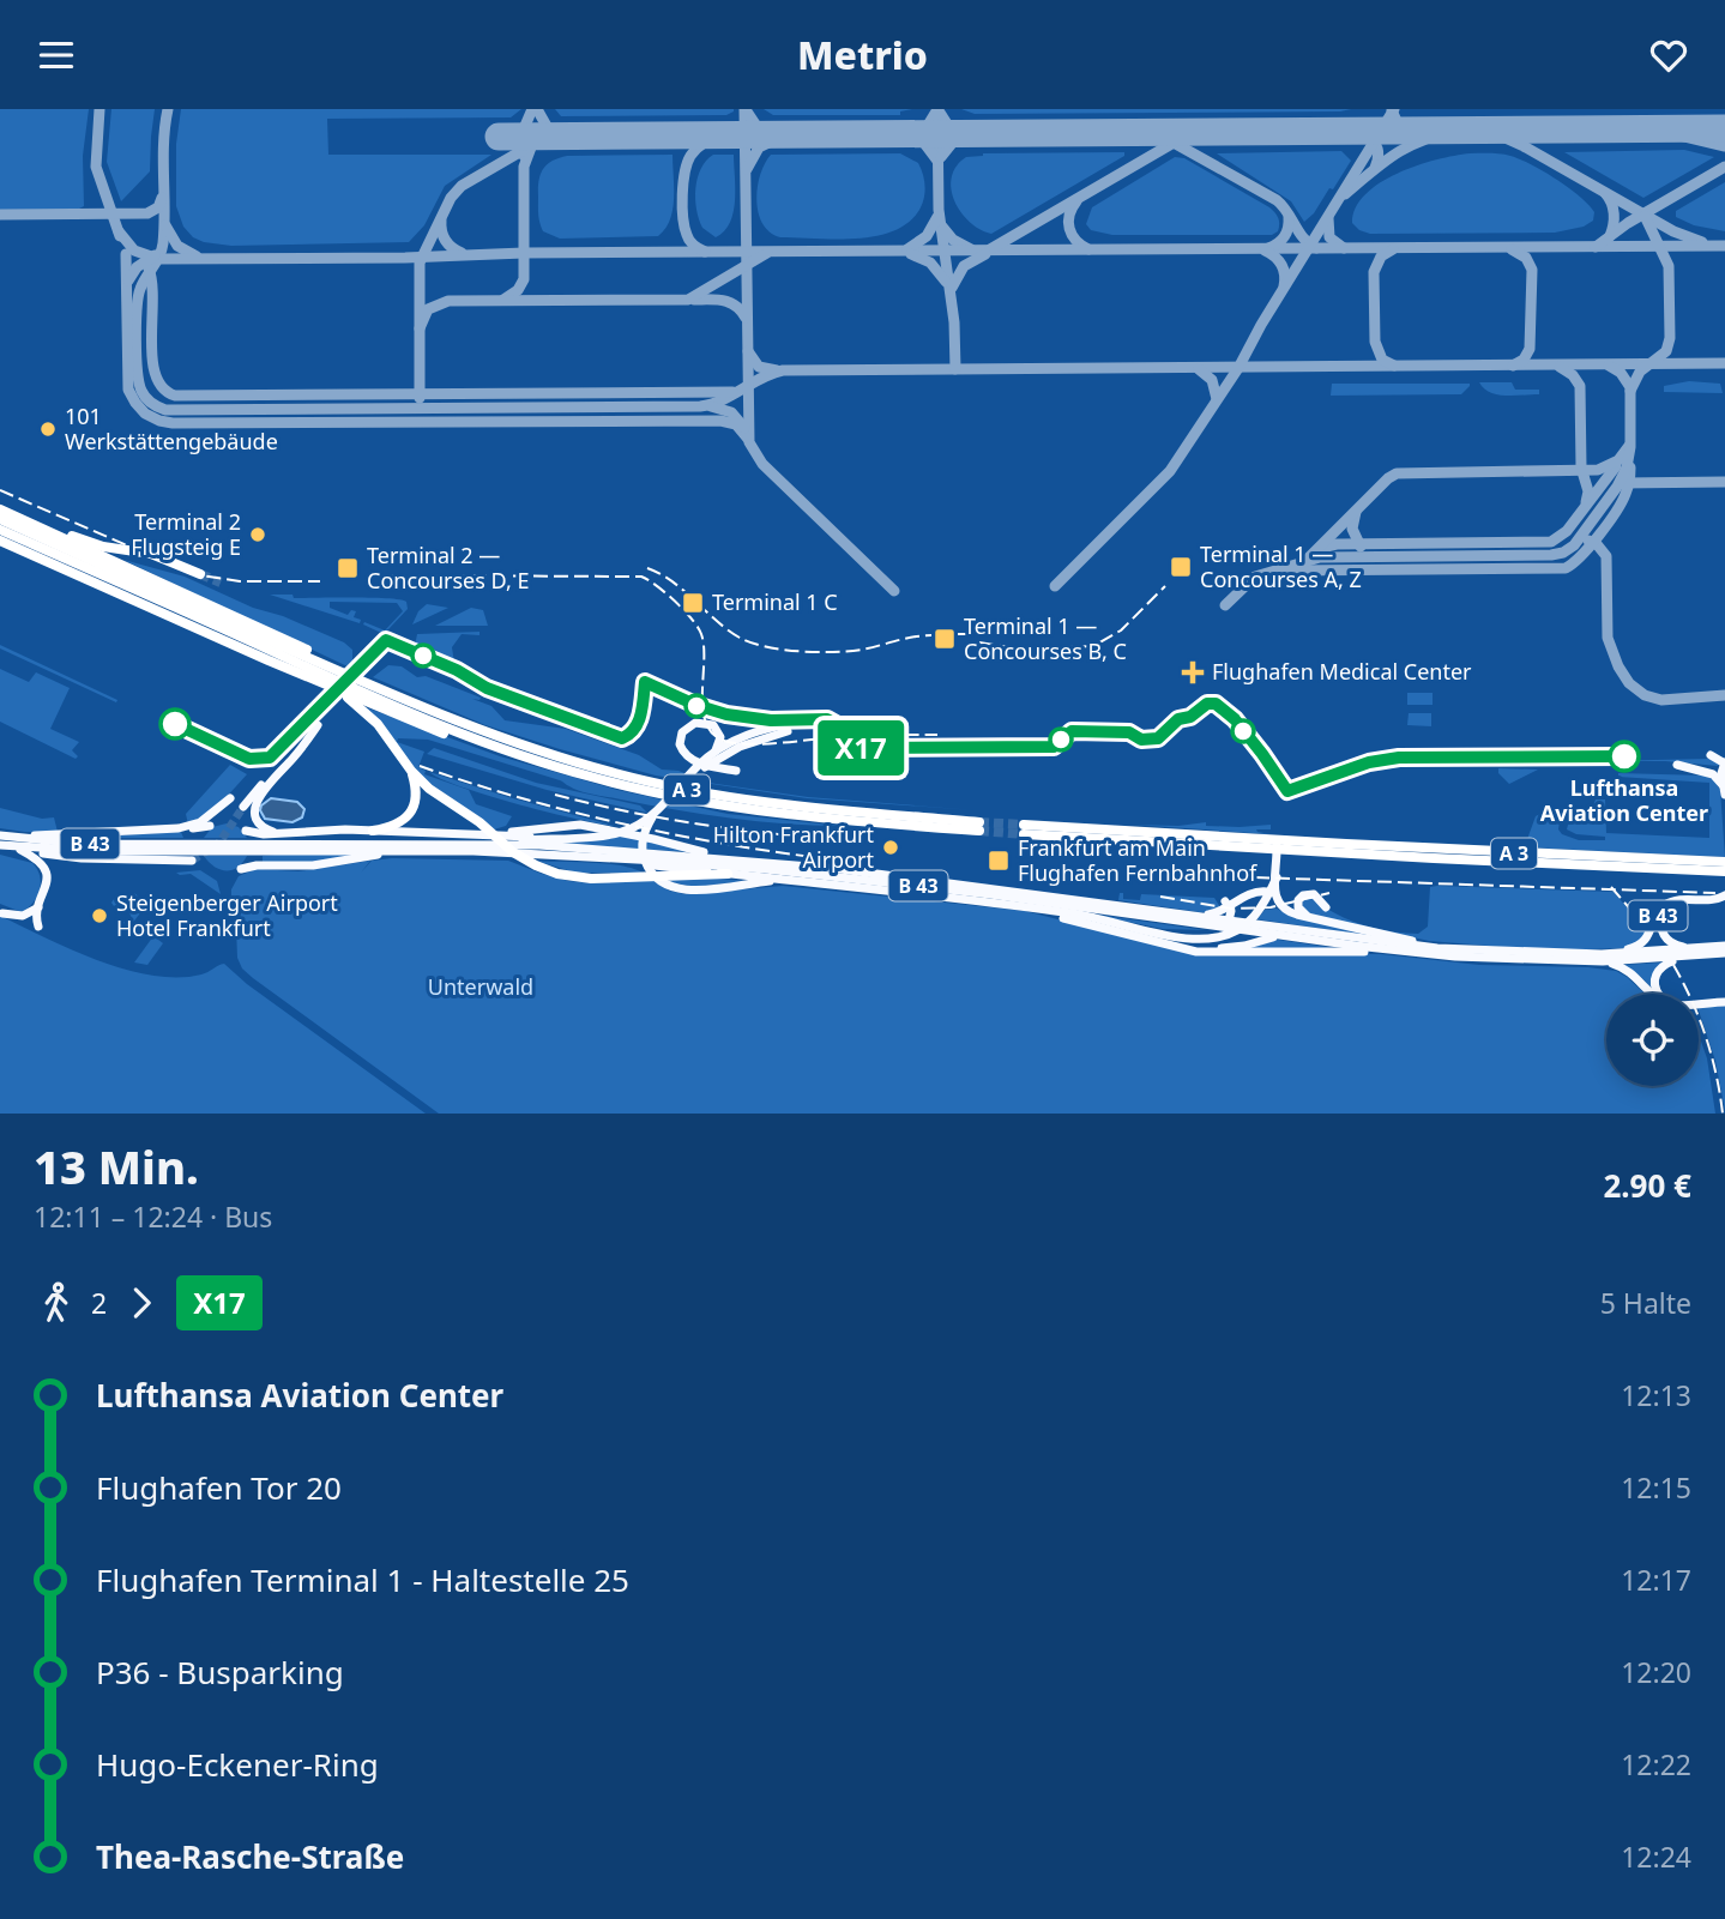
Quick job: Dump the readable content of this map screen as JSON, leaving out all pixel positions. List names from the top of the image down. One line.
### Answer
{"streets":{"highway":["A 3","B 43"]},"parks":["Unterwald"],"places":{"other":["101 Werkstättengebäude","Terminal 2 Flugsteig E","Lufthansa Aviation Center","Hilton Frankfurt Airport","Steigenberger Airport Hotel Frankfurt"],"transit":["Terminal 1 — Concourses A, Z","Terminal 2 — Concourses D, E","Terminal 1 C","Terminal 1 — Concourses B, C","Frankfurt am Main Flughafen Fernbahnhof"],"health":["Flughafen Medical Center"]},"lines":["bus line X17"],"page":{"header":"Metrio","on_map":"X17","heading":["13 Min.","12:11 – 12:24 · Bus","2.90 €"],"legs":["2","X17","5 Halte"],"list":[{"name":"Lufthansa Aviation Center","value":"12:13"},{"name":"Flughafen Tor 20","value":"12:15"},{"name":"Flughafen Terminal 1 - Haltestelle 25","value":"12:17"},{"name":"P36 - Busparking","value":"12:20"},{"name":"Hugo-Eckener-Ring","value":"12:22"},{"name":"Thea-Rasche-Straße","value":"12:24"}]}}
